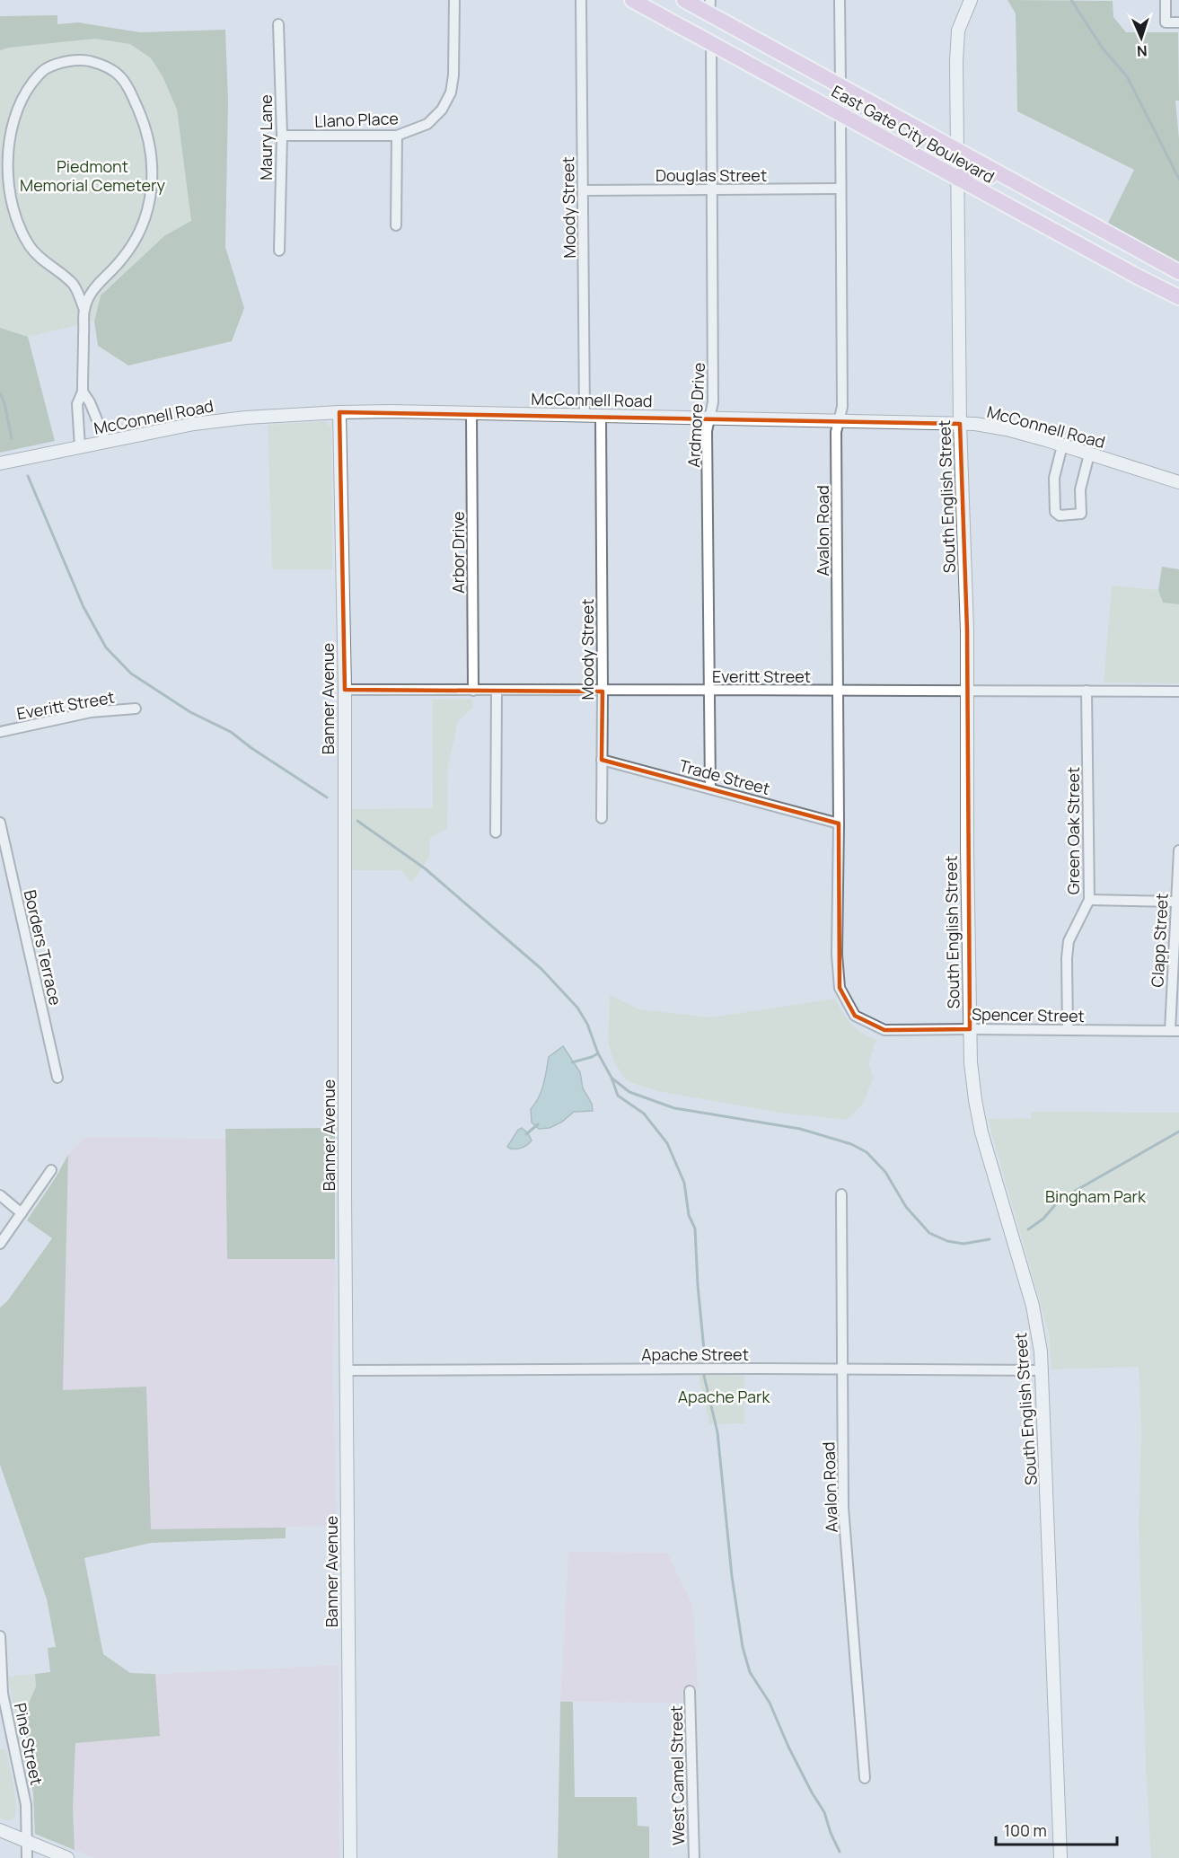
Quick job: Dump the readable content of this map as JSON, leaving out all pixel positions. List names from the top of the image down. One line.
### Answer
{"streets":{"main road":["East Gate City Boulevard"],"street":["Llano Place","Maury Lane","Douglas Street","Moody Street","McConnell Road","Ardmore Drive","South English Street","Avalon Road","Arbor Drive","Everitt Street","Banner Avenue","Trade Street","Green Oak Street","Clapp Street","Borders Terrace","Spencer Street","Apache Street","Pine Street","West Camel Street"]},"crossings":[["Llano Place","Maury Lane"],["East Gate City Boulevard","Ardmore Drive"],["East Gate City Boulevard","South English Street"],["East Gate City Boulevard","Avalon Road"],["Douglas Street","Moody Street"],["Douglas Street","Ardmore Drive"],["Douglas Street","Avalon Road"],["Moody Street","McConnell Road"],["Moody Street","Everitt Street"],["Moody Street","Trade Street"],["McConnell Road","Ardmore Drive"],["McConnell Road","South English Street"],["McConnell Road","Avalon Road"],["McConnell Road","Arbor Drive"],["McConnell Road","Banner Avenue"],["Ardmore Drive","Everitt Street"],["Ardmore Drive","Trade Street"],["South English Street","Everitt Street"],["South English Street","Spencer Street"],["South English Street","Apache Street"],["Avalon Road","Everitt Street"],["Avalon Road","Trade Street"],["Avalon Road","Spencer Street"],["Avalon Road","Apache Street"],["Arbor Drive","Everitt Street"],["Everitt Street","Banner Avenue"],["Everitt Street","Green Oak Street"],["Banner Avenue","Apache Street"],["Green Oak Street","Spencer Street"],["Clapp Street","Spencer Street"]],"parks":["Piedmont Memorial Cemetery","Bingham Park","Apache Park"],"scale_bar":"100 m","north":"bottom"}
